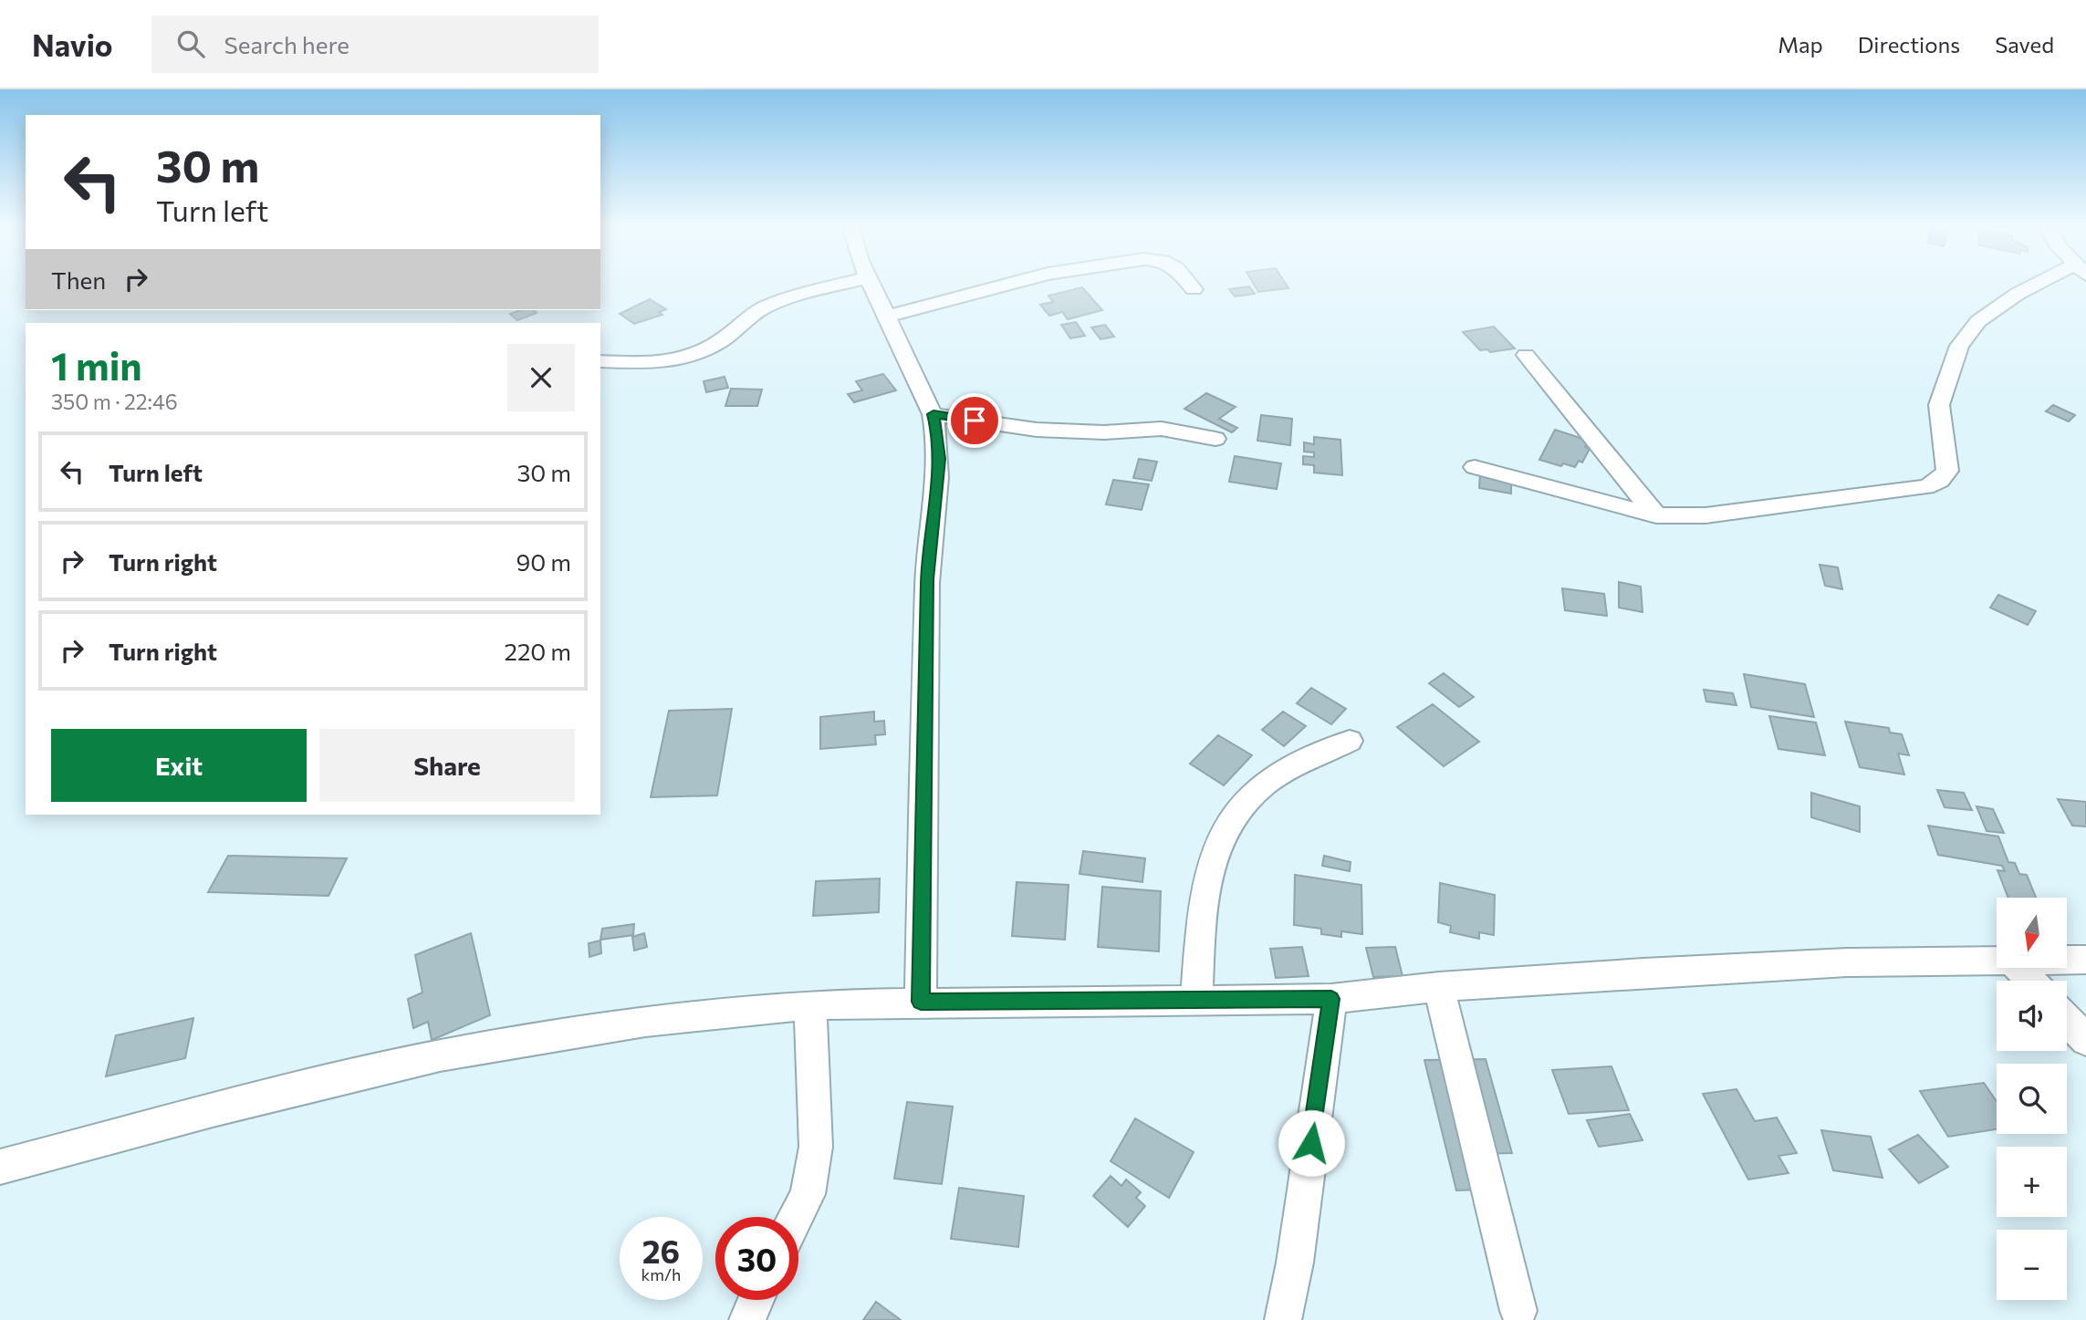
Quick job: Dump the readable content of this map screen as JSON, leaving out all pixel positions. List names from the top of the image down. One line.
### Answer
{"north":"bottom","page":{"header":"Navio","search":"Search here","nav":["Map","Directions","Saved"],"turn":["30 m","Turn left"],"then":"Then","heading":["1 min","350 m · 22:46"],"list":[{"name":"Turn left","value":"30 m"},{"name":"Turn right","value":"90 m"},{"name":"Turn right","value":"220 m"}],"buttons":["Exit","Share"],"map_buttons":["+","−"],"speed":"26 km/h","limit":"30"}}
